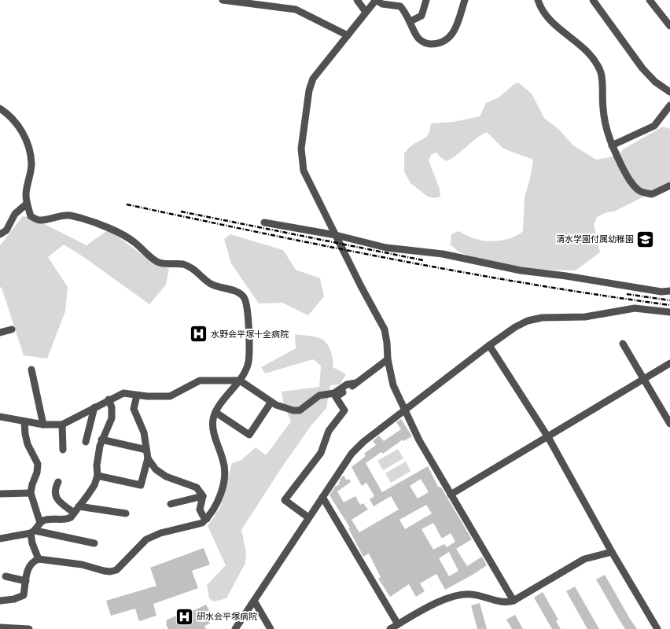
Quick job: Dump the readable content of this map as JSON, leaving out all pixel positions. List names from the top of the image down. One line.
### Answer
{"places":{"school or university":["清水学園付属幼稚園"],"hospital":["水野会平塚十全病院","研水会平塚病院"]}}
